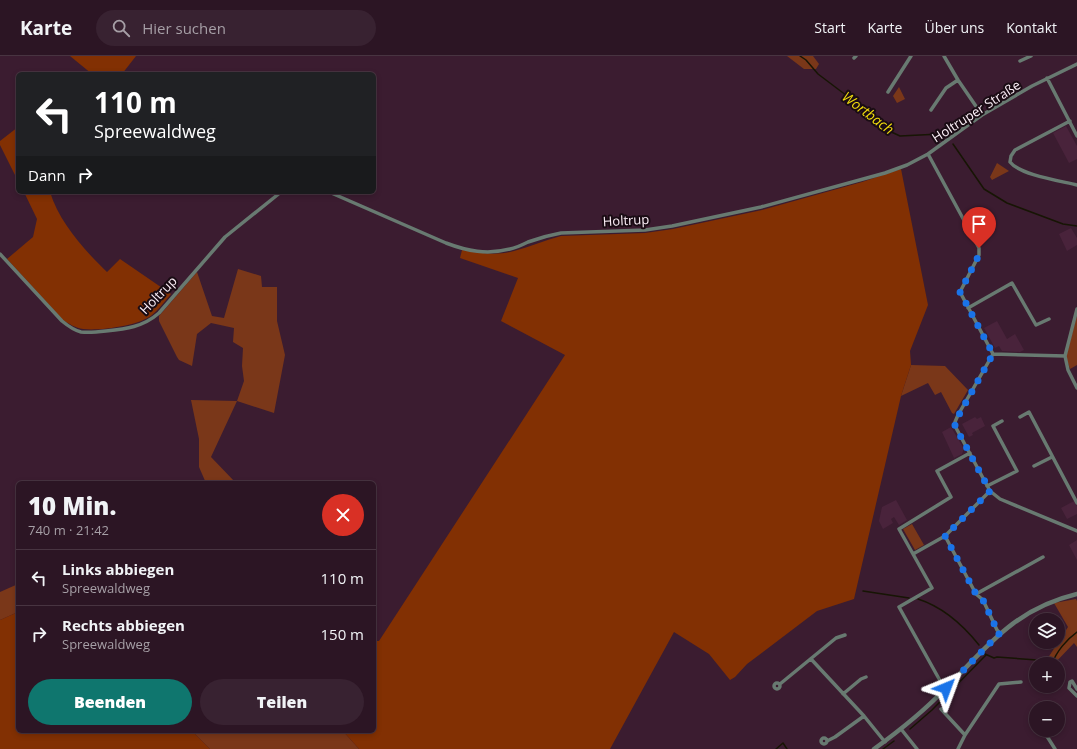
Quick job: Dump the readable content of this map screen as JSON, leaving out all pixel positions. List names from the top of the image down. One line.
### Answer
{"streets":{"street":["Holtruper Straße","Holtrup"]},"crossings":[["Holtruper Straße","Holtrup"]],"water":["Wortbach"],"page":{"header":"Karte","search":"Hier suchen","nav":["Start","Karte","Über uns","Kontakt"],"turn":["110 m","Spreewaldweg"],"then":"Dann","heading":["10 Min.","740 m · 21:42"],"list":[{"name":"Links abbiegen","note":"Spreewaldweg","value":"110 m"},{"name":"Rechts abbiegen","note":"Spreewaldweg","value":"150 m"}],"map_buttons":["+","−"],"buttons":["Beenden","Teilen"]}}
